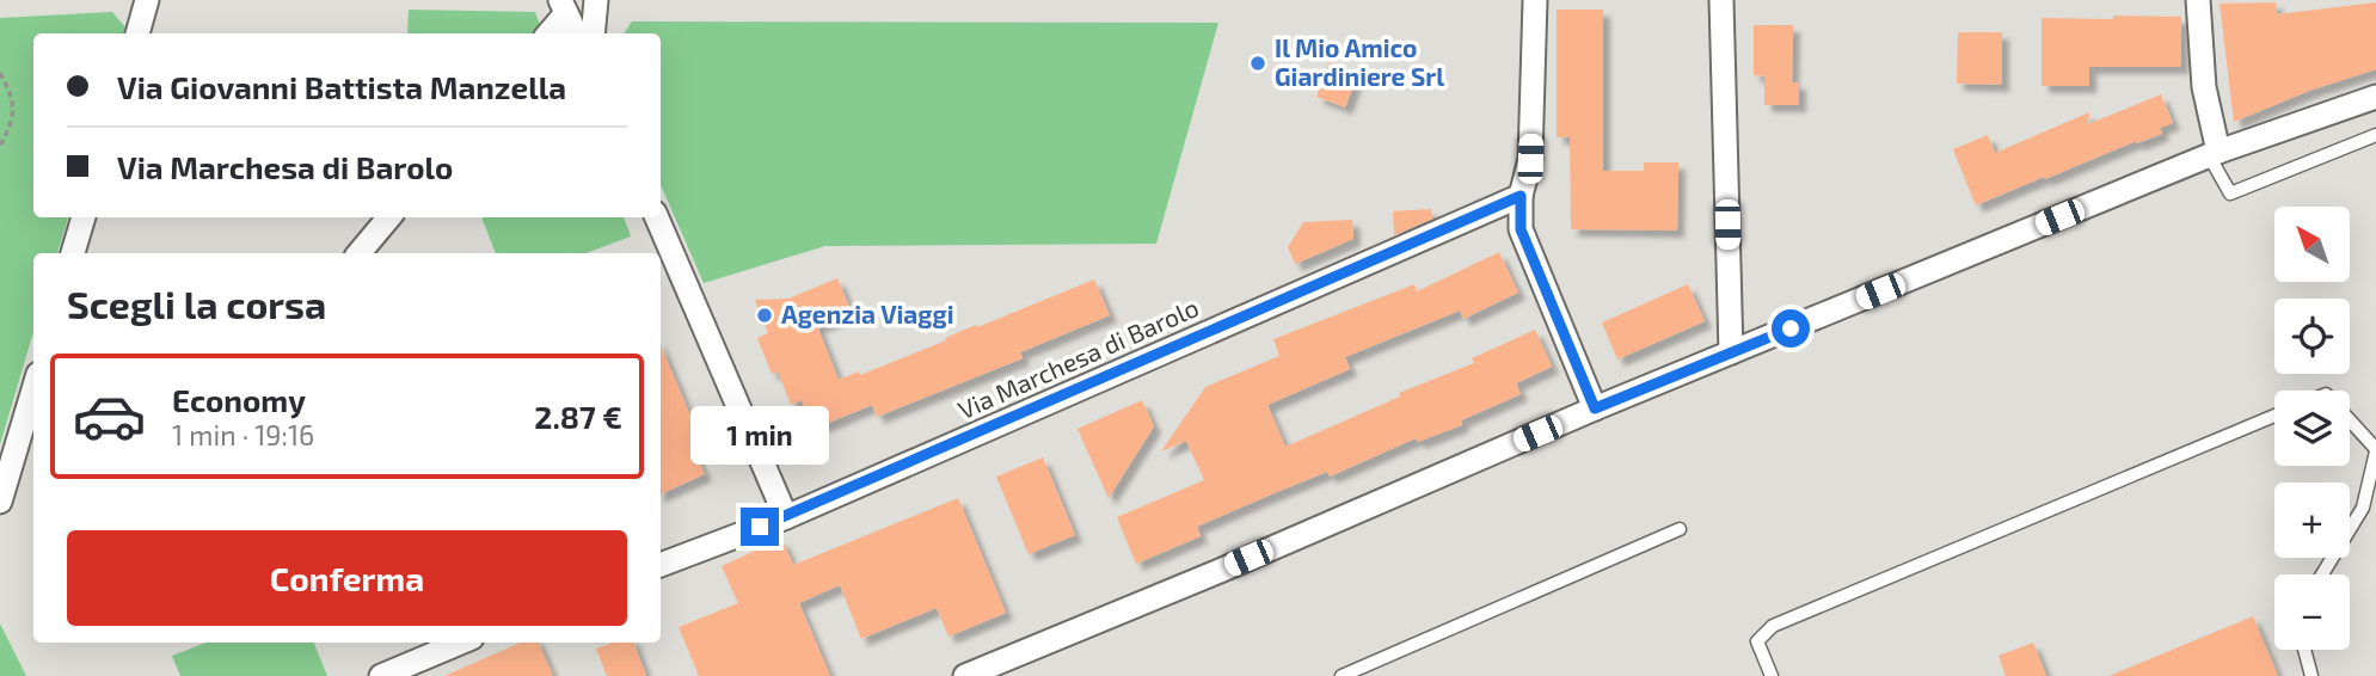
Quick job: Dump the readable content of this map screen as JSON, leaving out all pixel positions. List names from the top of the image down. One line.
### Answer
{"streets":{"street":["Via Marchesa di Barolo"]},"places":["Il Mio Amico Giardiniere Srl","Agenzia Viaggi"],"north":"top left","page":{"banner":["Via Giovanni Battista Manzella","Via Marchesa di Barolo"],"map_buttons":["+","−"],"heading":"Scegli la corsa","list":[{"name":"Economy","note":"1 min · 19:16","value":"2.87 €"}],"bubble":"1 min","buttons":"Conferma"}}
